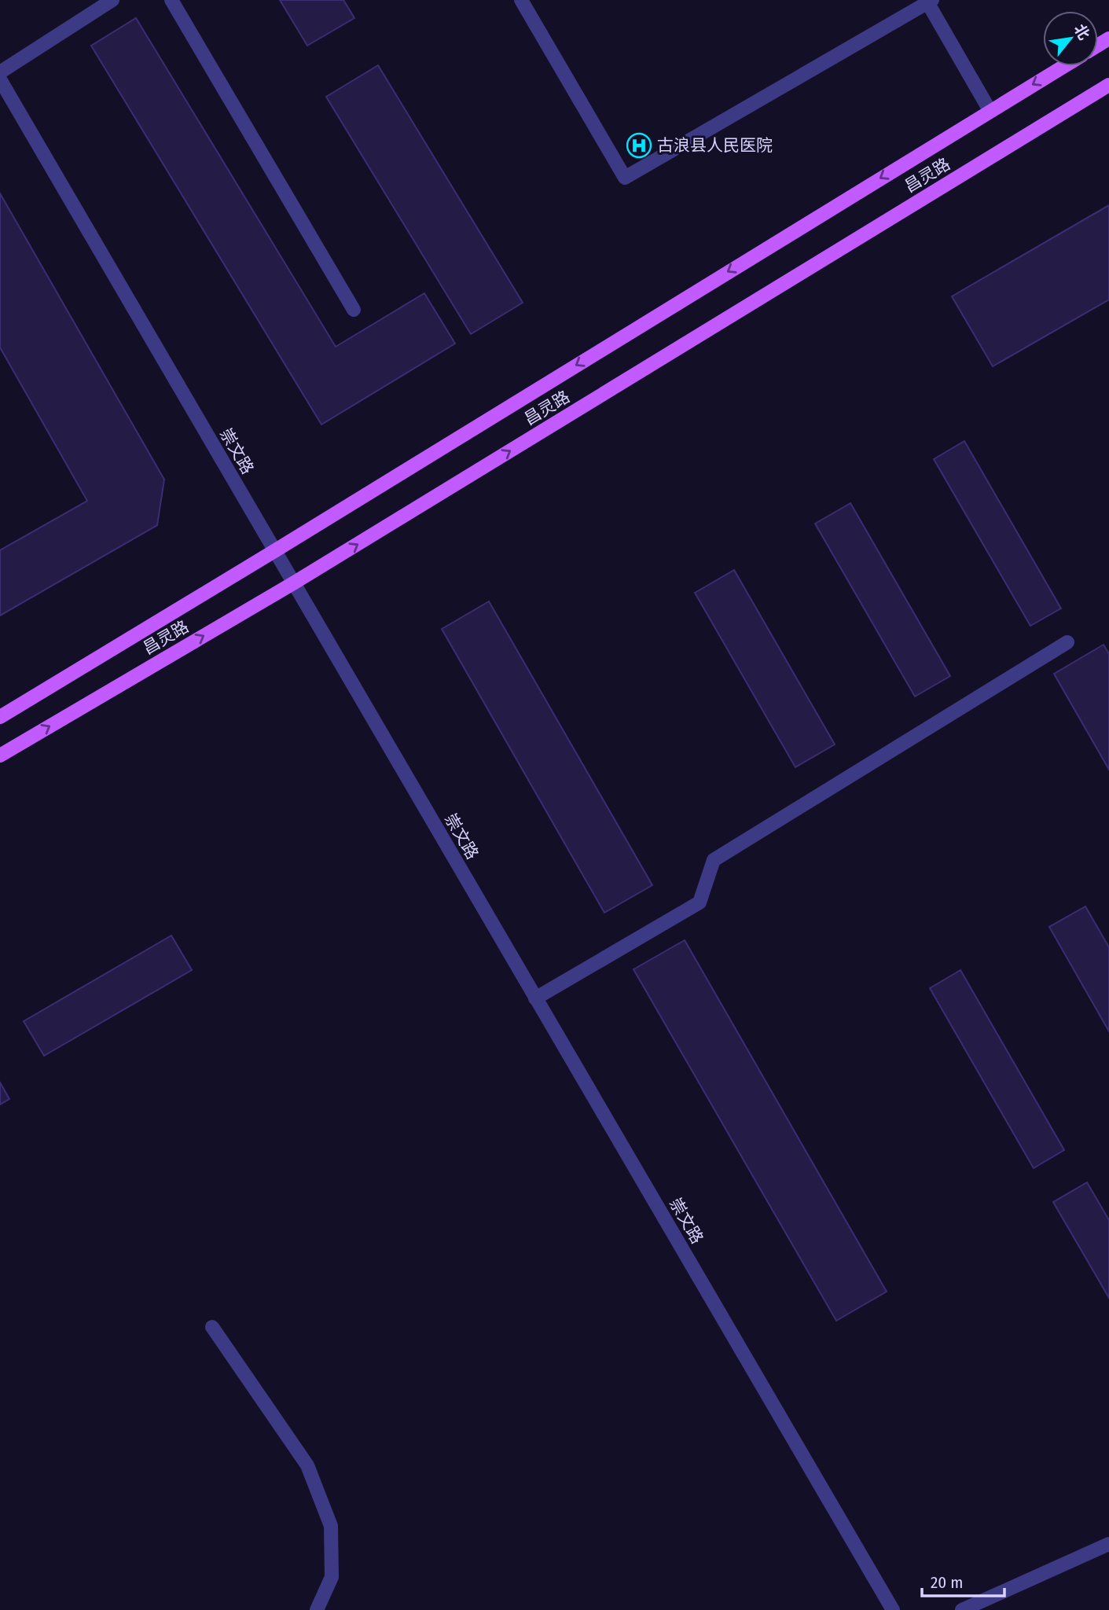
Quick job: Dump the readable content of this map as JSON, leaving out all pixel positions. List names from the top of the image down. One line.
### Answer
{"streets":{"main road":["昌灵路"],"street":["崇文路"]},"crossings":[["昌灵路","崇文路"]],"places":{"hospital":["古浪县人民医院"]},"scale_bar":"20 m","north":"top right"}
